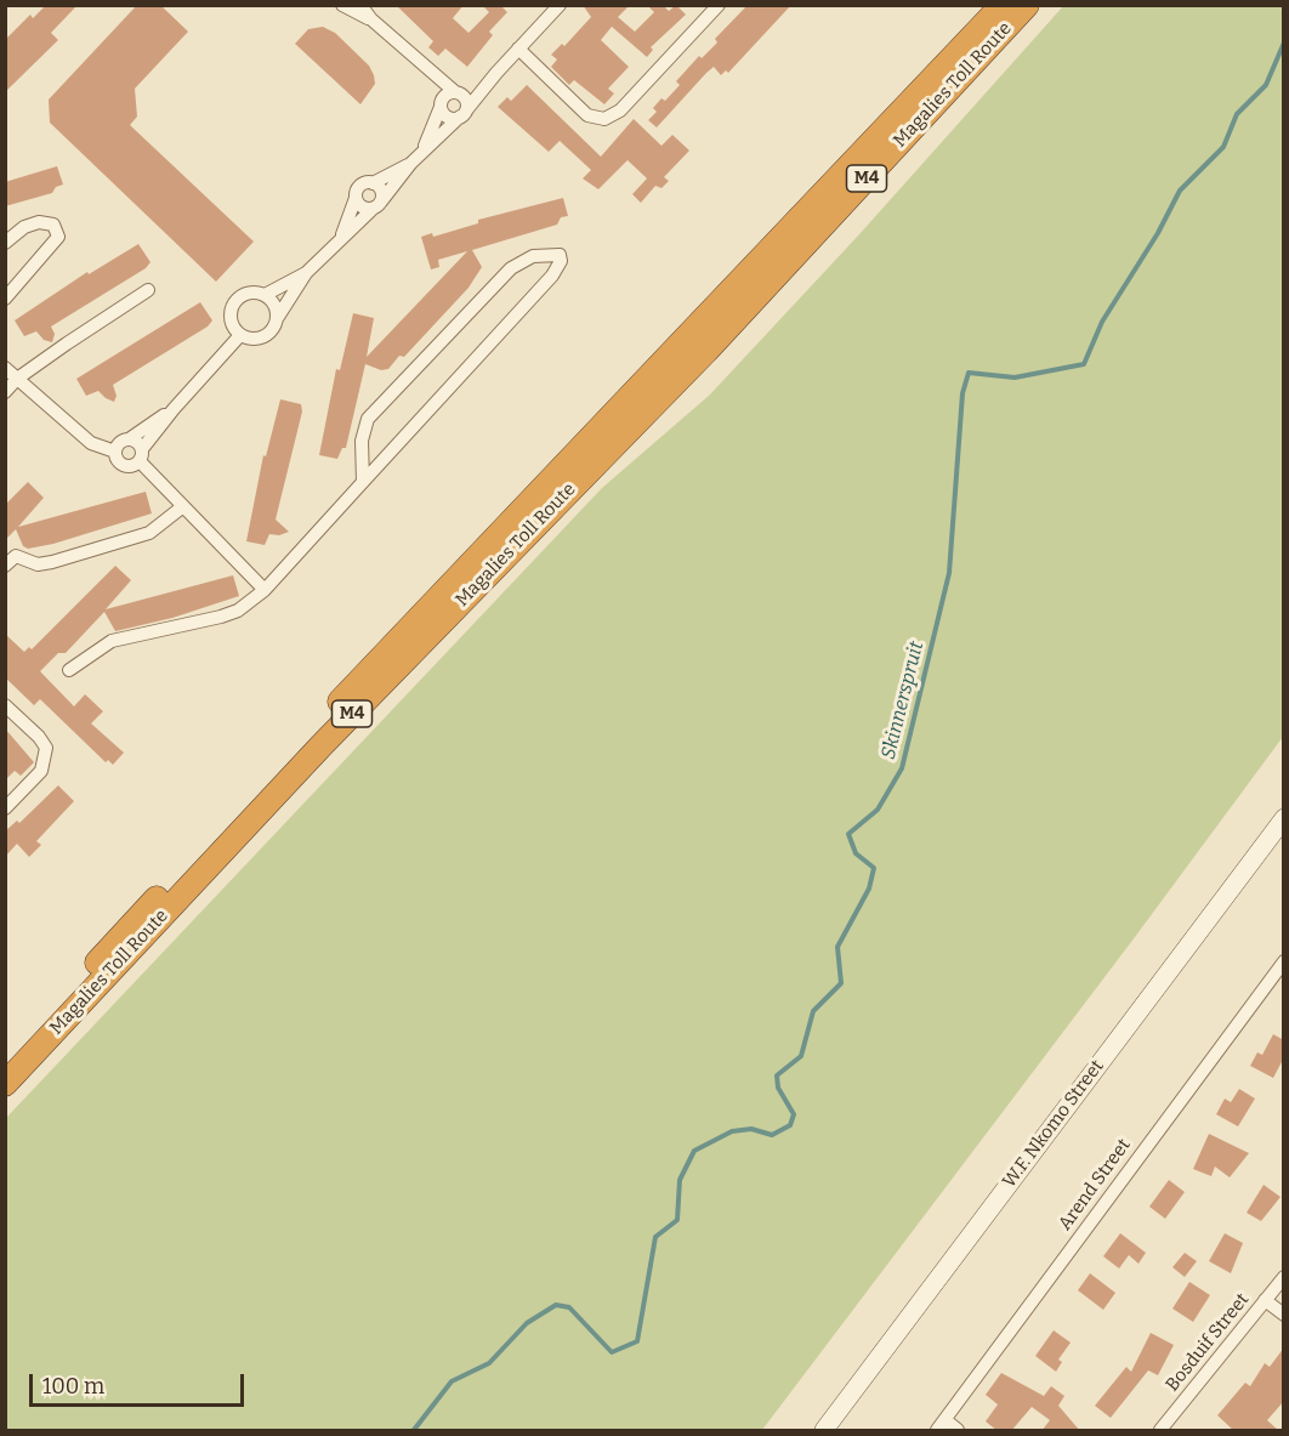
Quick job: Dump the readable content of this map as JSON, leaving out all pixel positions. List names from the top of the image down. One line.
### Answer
{"streets":{"highway":["Magalies Toll Route","M4"],"main road":["W.F. Nkomo Street"],"street":["Arend Street","Bosduif Street"]},"water":["Skinnerspruit"],"scale_bar":"100 m"}
